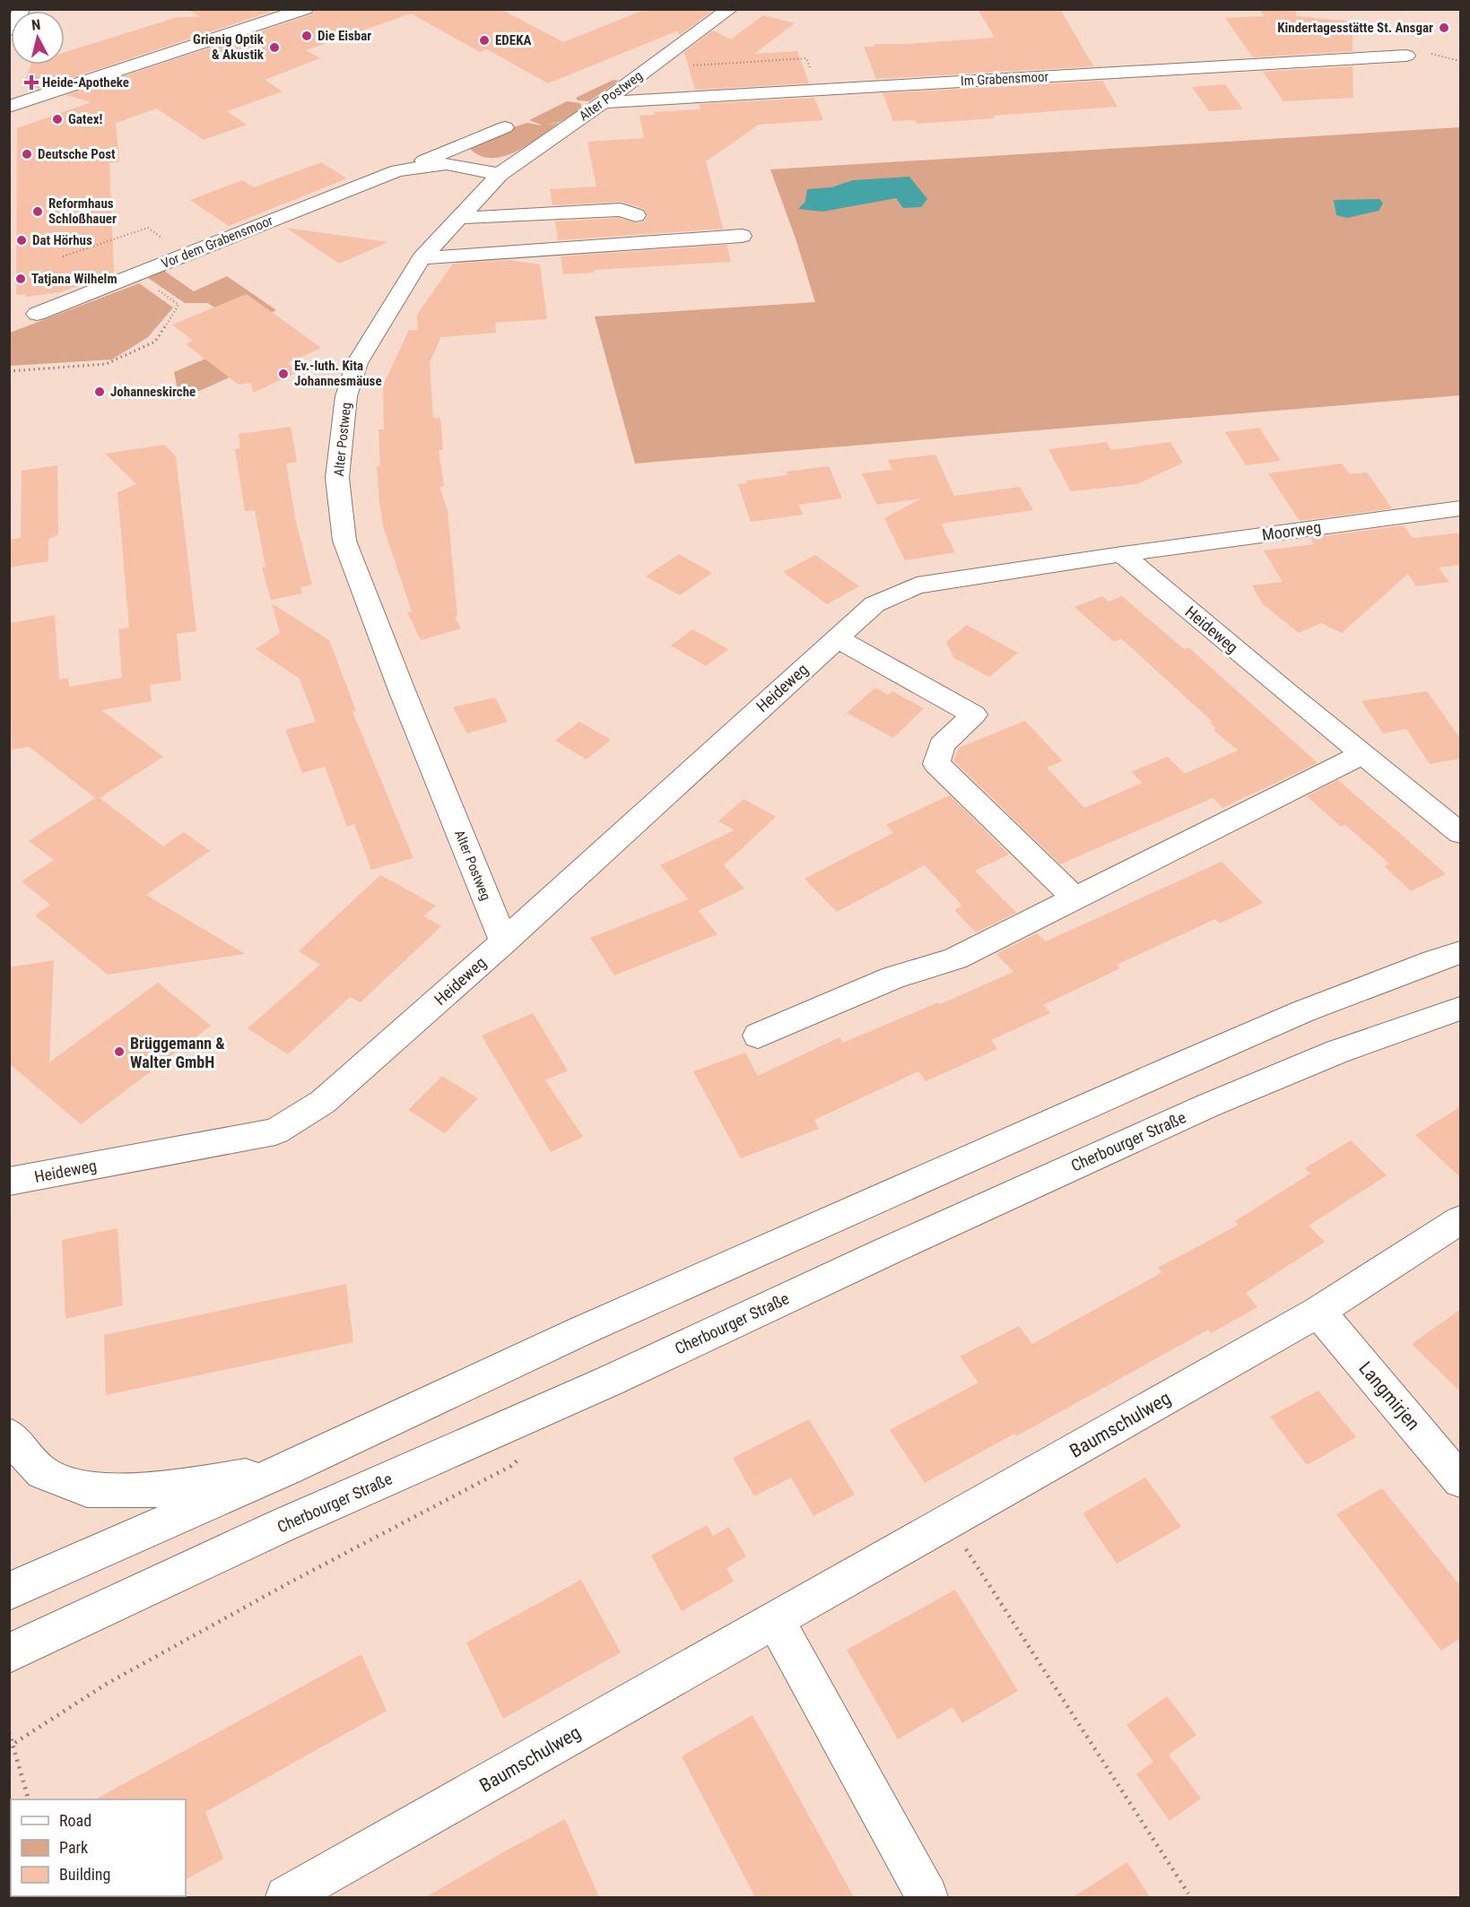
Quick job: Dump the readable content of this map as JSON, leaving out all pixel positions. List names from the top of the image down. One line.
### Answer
{"streets":{"street":["Im Grabensmoor","Alter Postweg","Vor dem Grabensmoor","Moorweg","Heideweg","Cherbourger Straße","Langmirjen","Baumschulweg"]},"crossings":[["Im Grabensmoor","Alter Postweg"],["Alter Postweg","Vor dem Grabensmoor"],["Alter Postweg","Heideweg"],["Moorweg","Heideweg"],["Langmirjen","Baumschulweg"]],"places":{"other":["Kindertagesstätte St. Ansgar","Die Eisbar","EDEKA","Grienig Optik & Akustik","Gatex!","Deutsche Post","Reformhaus Schloßhauer","Dat Hörhus","Tatjana Wilhelm","Ev.-luth. Kita Johannesmäuse","Johanneskirche","Brüggemann & Walter GmbH"],"health":["Heide-Apotheke"]},"legend":["Road","Park","Building"],"north":"top"}
